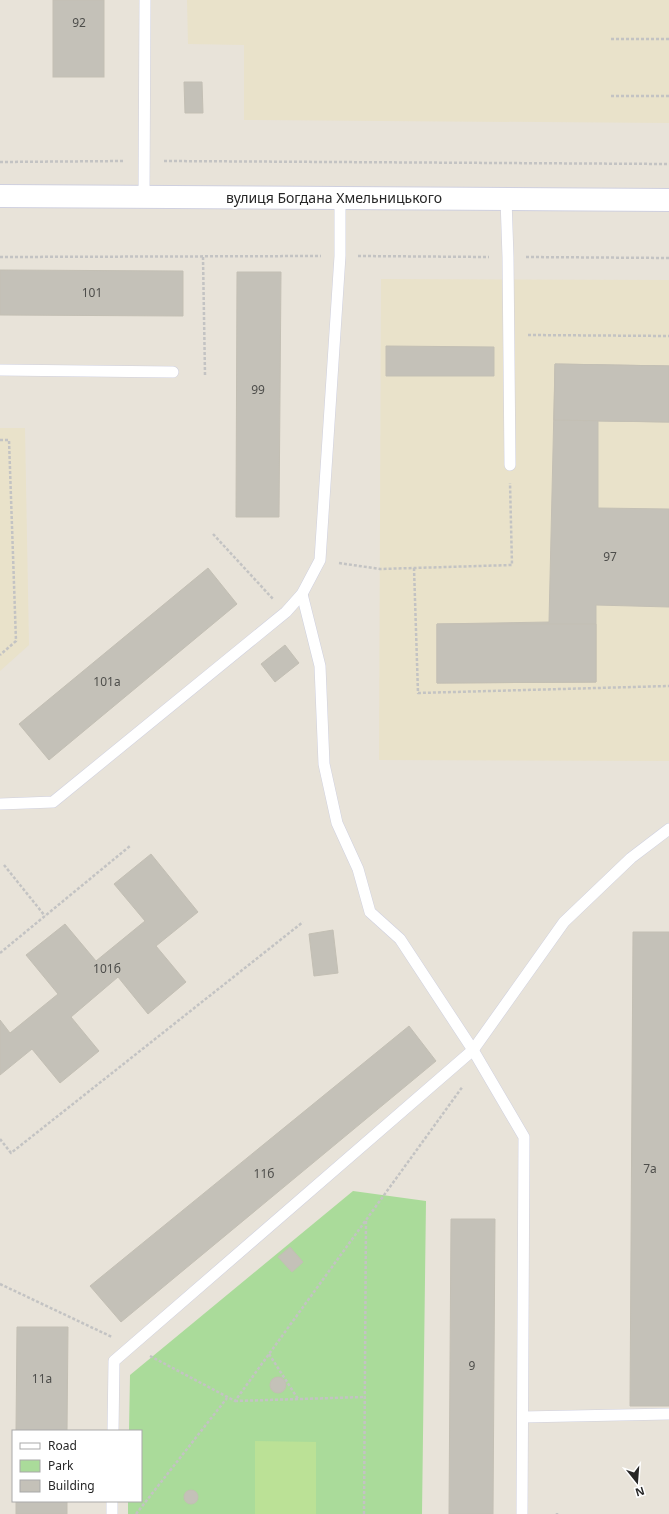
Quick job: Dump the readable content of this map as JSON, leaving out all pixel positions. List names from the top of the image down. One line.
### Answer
{"streets":{"street":["вулиця Богдана Хмельницького"]},"house_numbers":["92","101","99","97","101а","101б","7а","11б","9","11а"],"legend":["Road","Park","Building"],"north":"bottom"}
